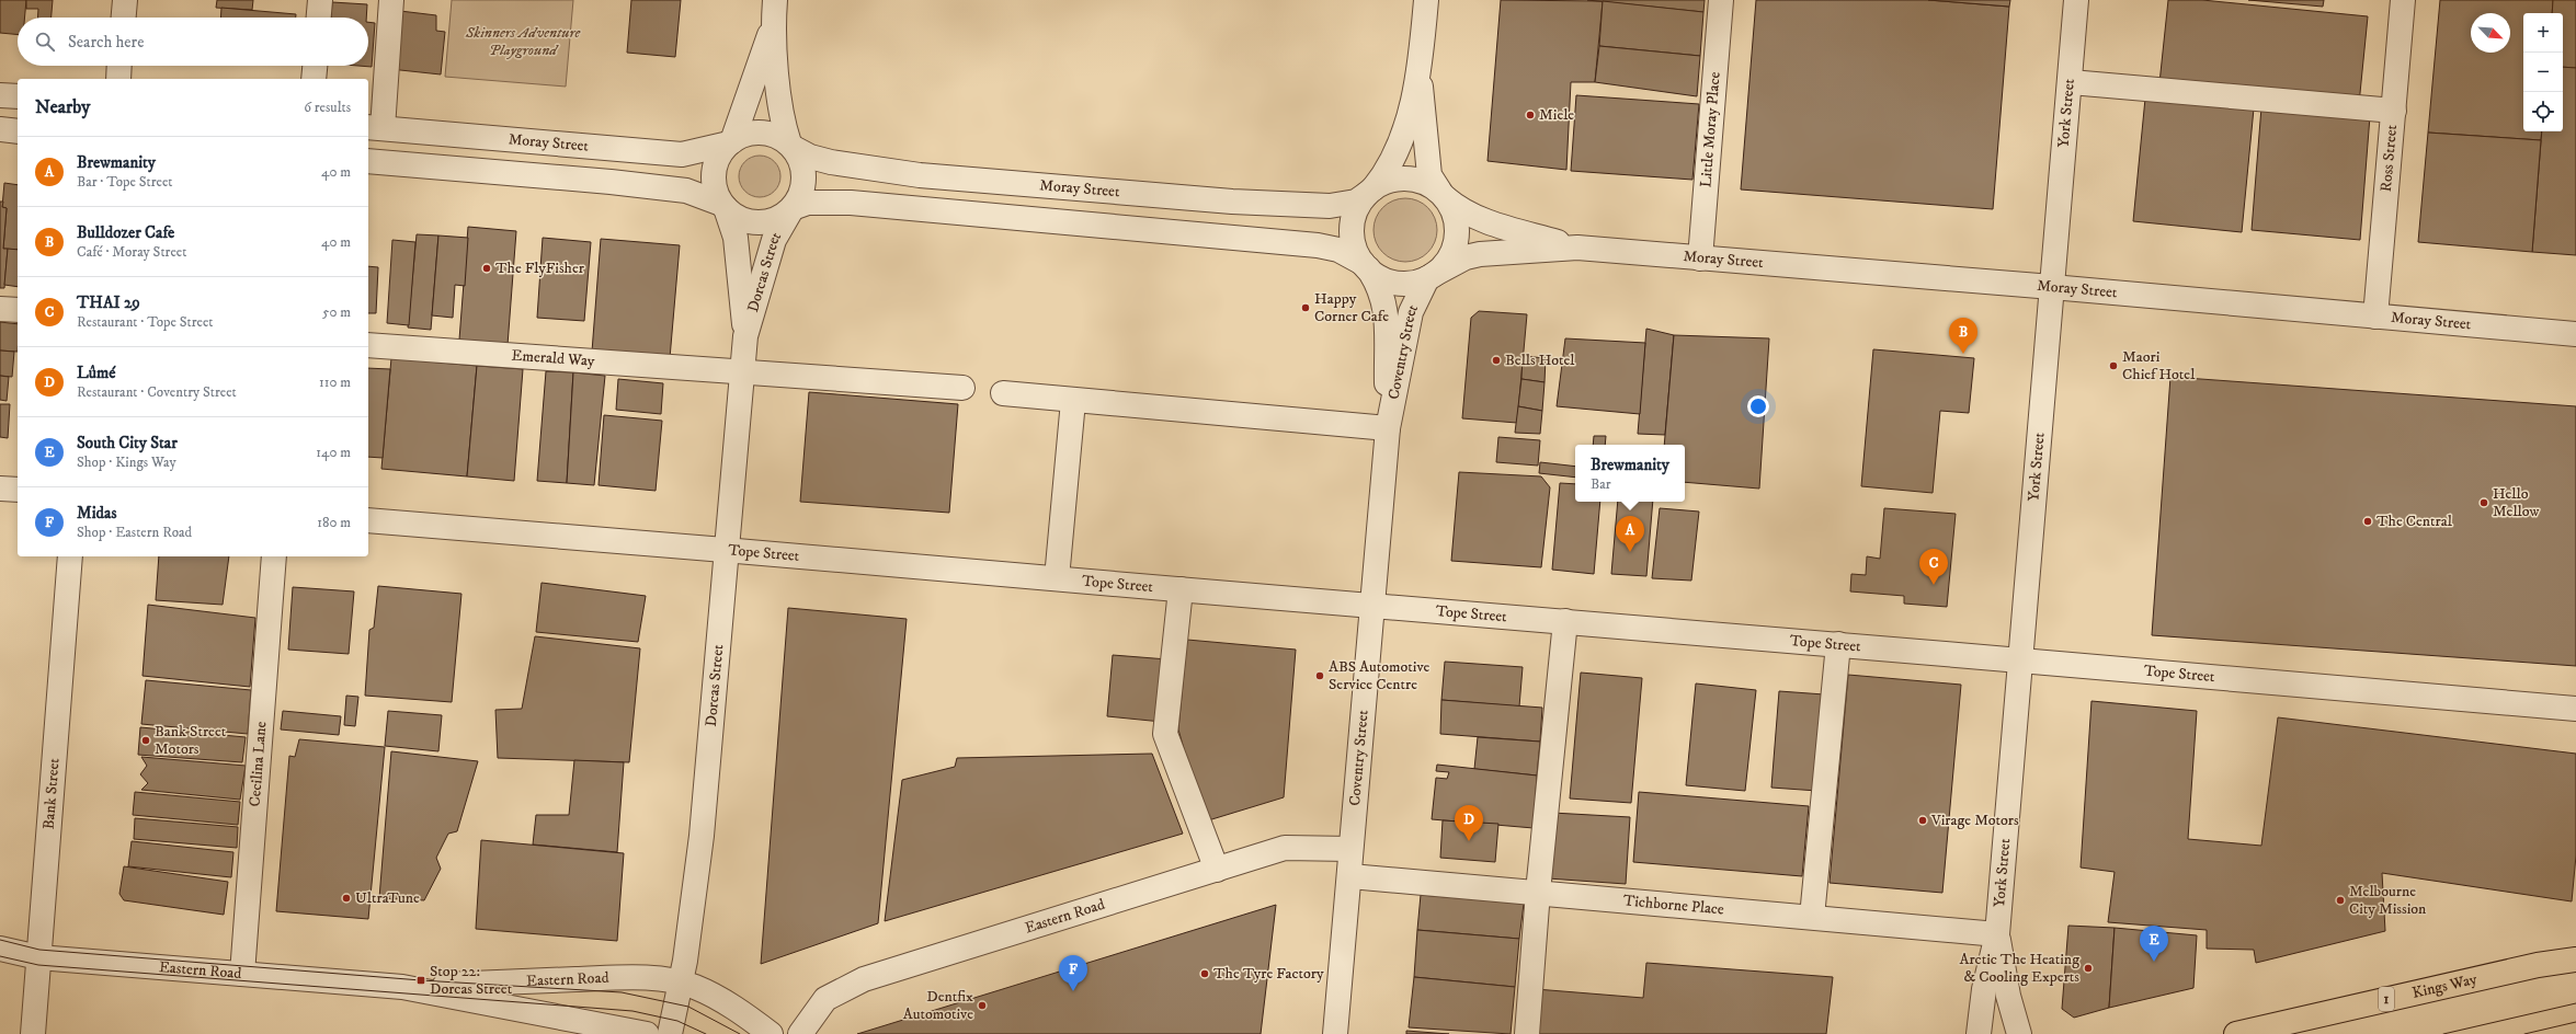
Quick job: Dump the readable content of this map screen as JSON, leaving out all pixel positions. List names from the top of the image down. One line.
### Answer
{"streets":{"highway":["Kings Way","1"],"street":["York Street","Little Moray Place","Moray Street","Ross Street","Dorcas Street","Coventry Street","Emerald Way","Tope Street","Cecilina Lane","Bank Street","Tichborne Place","Eastern Road"]},"crossings":[["York Street","Moray Street"],["York Street","Tope Street"],["York Street","Tichborne Place"],["Little Moray Place","Moray Street"],["Moray Street","Ross Street"],["Moray Street","Dorcas Street"],["Moray Street","Coventry Street"],["Dorcas Street","Emerald Way"],["Dorcas Street","Tope Street"],["Dorcas Street","Eastern Road"],["Coventry Street","Tope Street"],["Coventry Street","Tichborne Place"],["Coventry Street","Eastern Road"],["Cecilina Lane","Eastern Road"],["Bank Street","Eastern Road"]],"parks":["Skinners Adventure Playground"],"places":{"other":["Miele","The FlyFisher","Happy Corner Cafe","Bells Hotel","Maori Chief Hotel","Hello Mellow","The Central","ABS Automotive Service Centre","Bank Street Motors","Virage Motors","UltraTune","Melbourne City Mission","Arctic The Heating & Cooling Experts","The Tyre Factory","Dentfix Automotive"],"transit":["Stop 22: Dorcas Street"]},"north":"bottom right","page":{"map_buttons":["+","−"],"search":"Search here","heading":["Nearby","6 results"],"list":[{"mark":"A","name":"Brewmanity","note":"Bar · Tope Street","value":"40 m"},{"mark":"B","name":"Bulldozer Cafe","note":"Café · Moray Street","value":"40 m"},{"mark":"C","name":"THAI 29","note":"Restaurant · Tope Street","value":"50 m"},{"mark":"D","name":"Lûmé","note":"Restaurant · Coventry Street","value":"110 m"},{"mark":"E","name":"South City Star","note":"Shop · Kings Way","value":"140 m"},{"mark":"F","name":"Midas","note":"Shop · Eastern Road","value":"180 m"}],"pins":["B","A","C","D","E","F"],"popup":["Brewmanity","Bar"]}}
